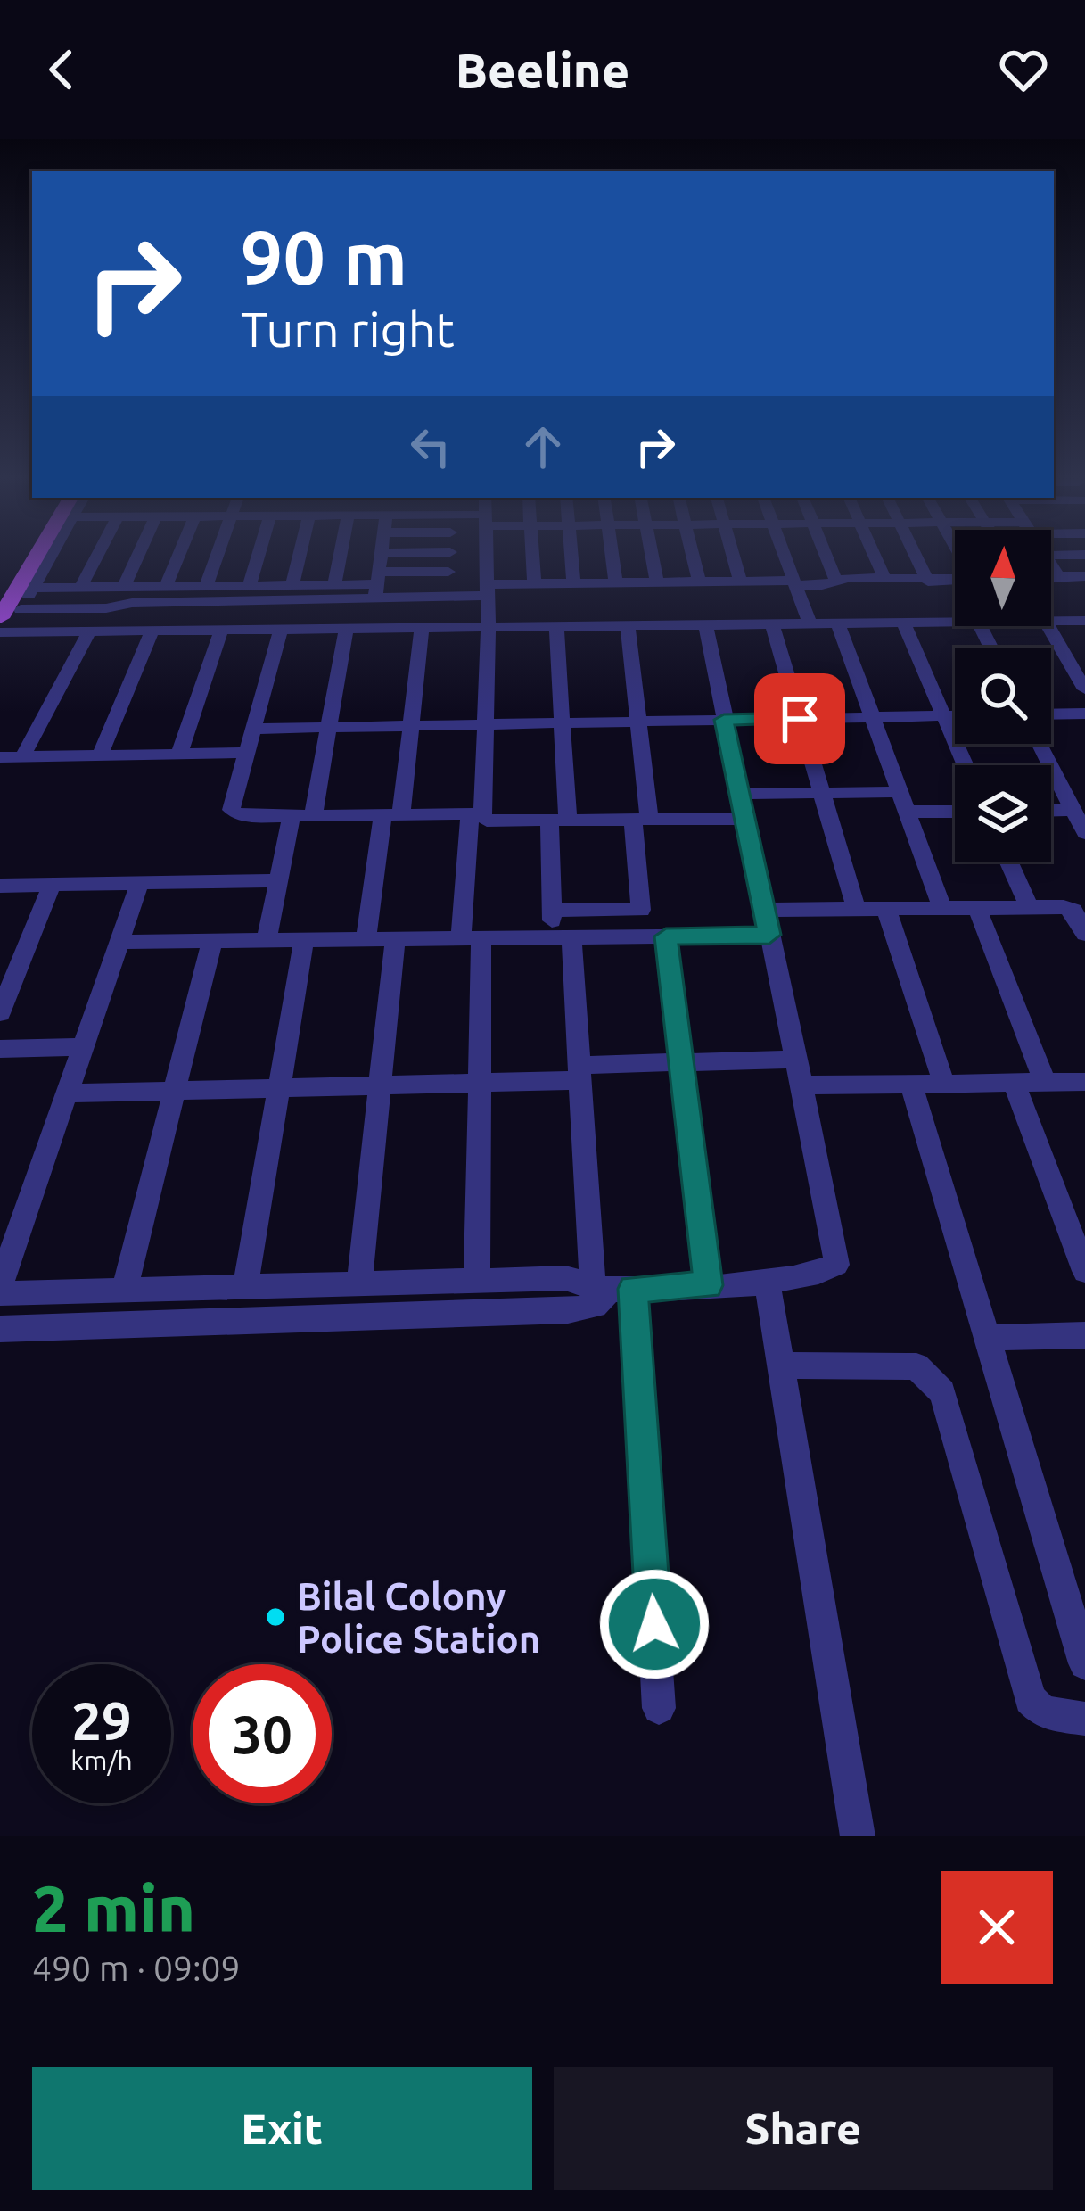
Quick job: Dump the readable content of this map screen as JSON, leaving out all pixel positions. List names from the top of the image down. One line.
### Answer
{"places":["Bilal Colony Police Station"],"north":"top","page":{"header":"Beeline","turn":["90 m","Turn right"],"speed":"29 km/h","limit":"30","heading":["2 min","490 m · 09:09"],"buttons":["Exit","Share"]}}
